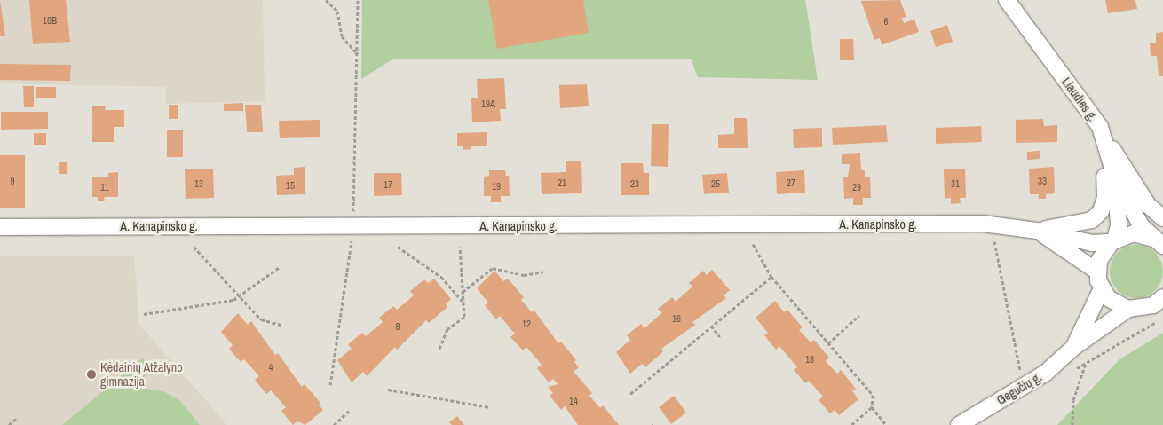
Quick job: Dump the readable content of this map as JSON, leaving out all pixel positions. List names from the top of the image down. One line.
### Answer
{"streets":{"street":["Liaudies g.","A. Kanapinsko g.","Gegučių g."]},"places":["Kėdainių Atžalyno gimnazija"],"house_numbers":["18B","6","19A","9","33","21","27","13","23","25","31","17","15","19","11","29","16","12","8","18","4","14"]}
